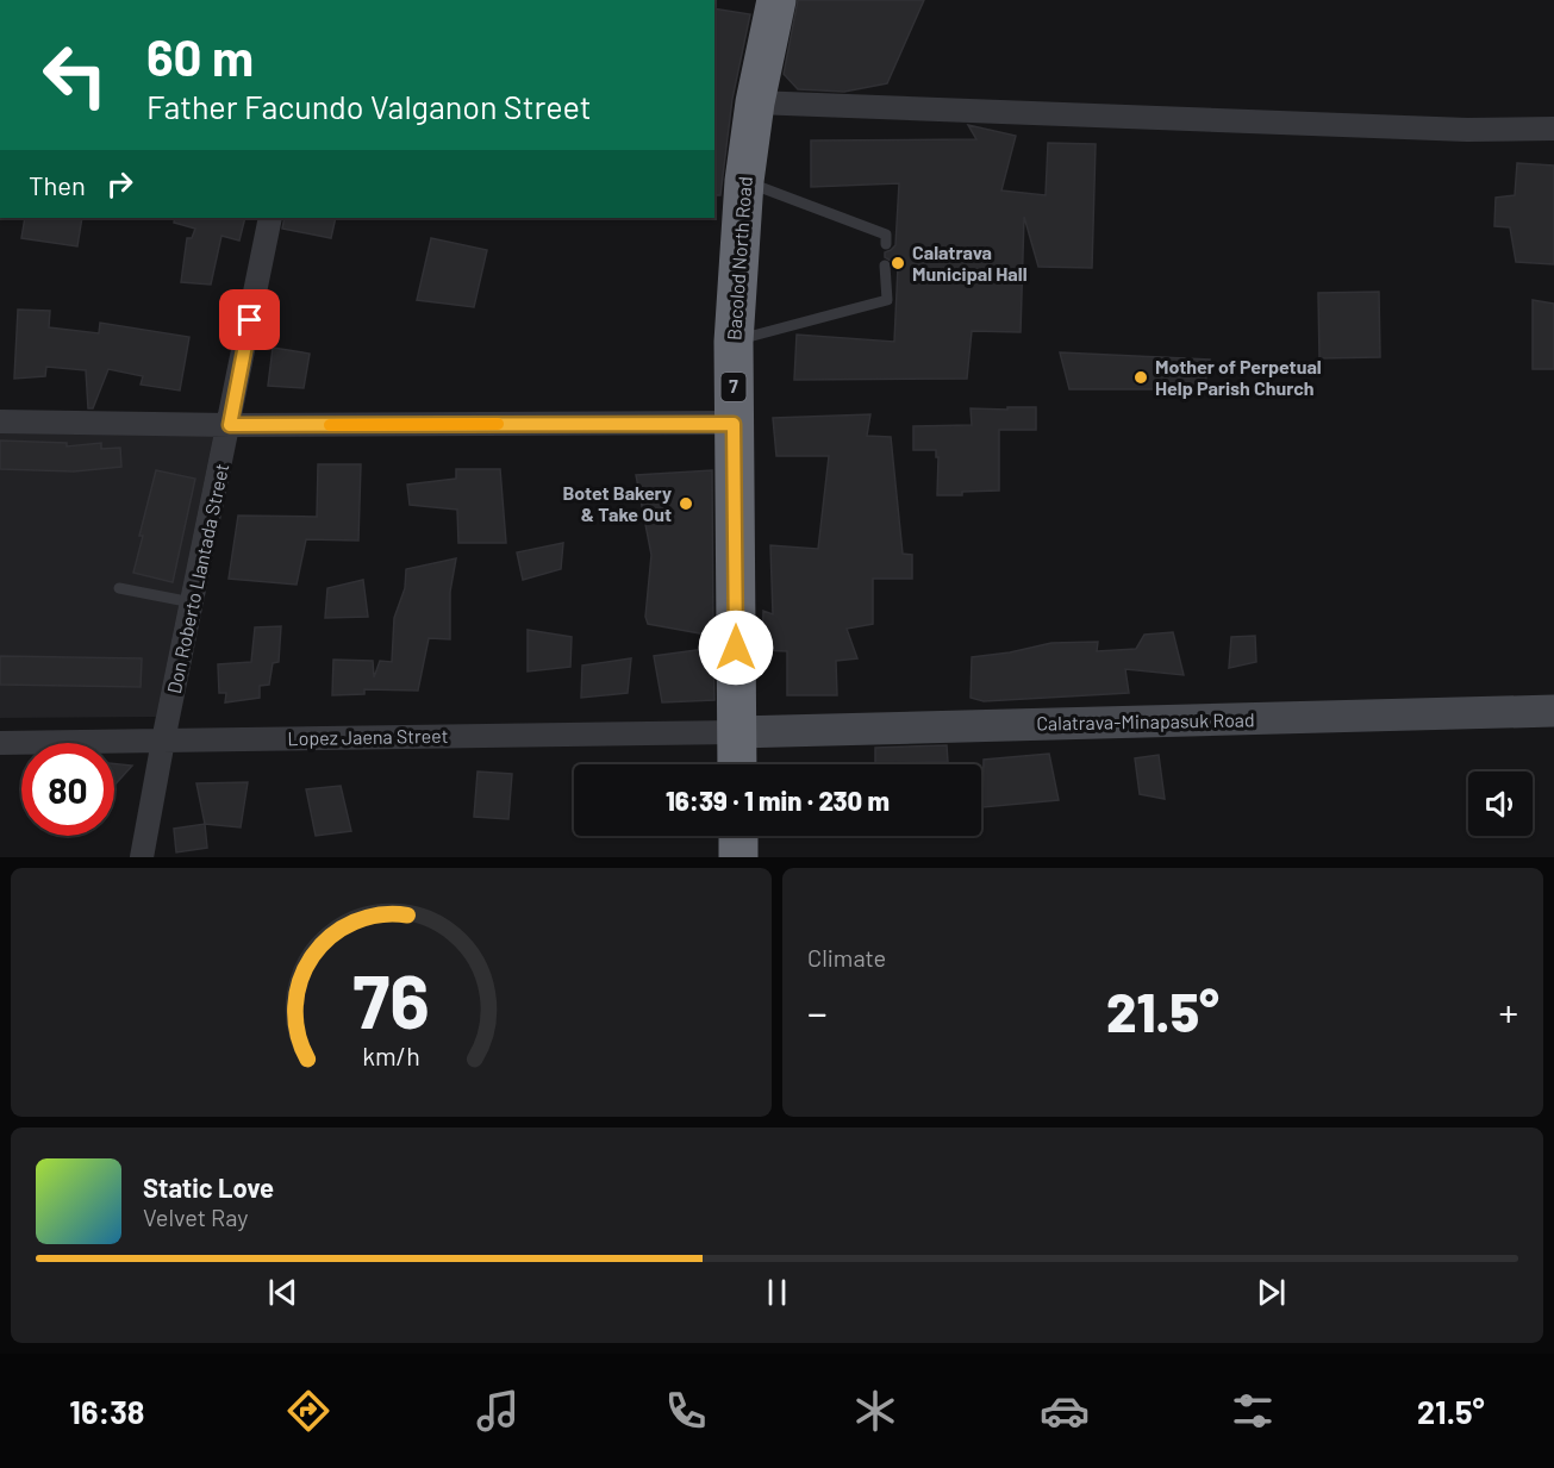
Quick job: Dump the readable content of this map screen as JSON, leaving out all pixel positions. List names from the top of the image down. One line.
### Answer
{"streets":{"highway":["Bacolod North Road","7"],"main road":["Calatrava-Minapasuk Road"],"street":["Don Roberto Llantada Street","Lopez Jaena Street"]},"crossings":[["Bacolod North Road","Calatrava-Minapasuk Road"],["Bacolod North Road","Lopez Jaena Street"],["Don Roberto Llantada Street","Lopez Jaena Street"],["Calatrava-Minapasuk Road","Lopez Jaena Street"]],"places":["Calatrava Municipal Hall","Mother of Perpetual Help Parish Church","Botet Bakery & Take Out"],"page":{"turn":["60 m","Father Facundo Valganon Street"],"then":"Then","limit":"80","trip":"16:39 · 1 min · 230 m","tile":"Climate","heat":["−","21.5°","+"],"song":["Static Love","Velvet Ray"],"tabs":["16:38","21.5°"],"gauge":["76","km/h"]}}
